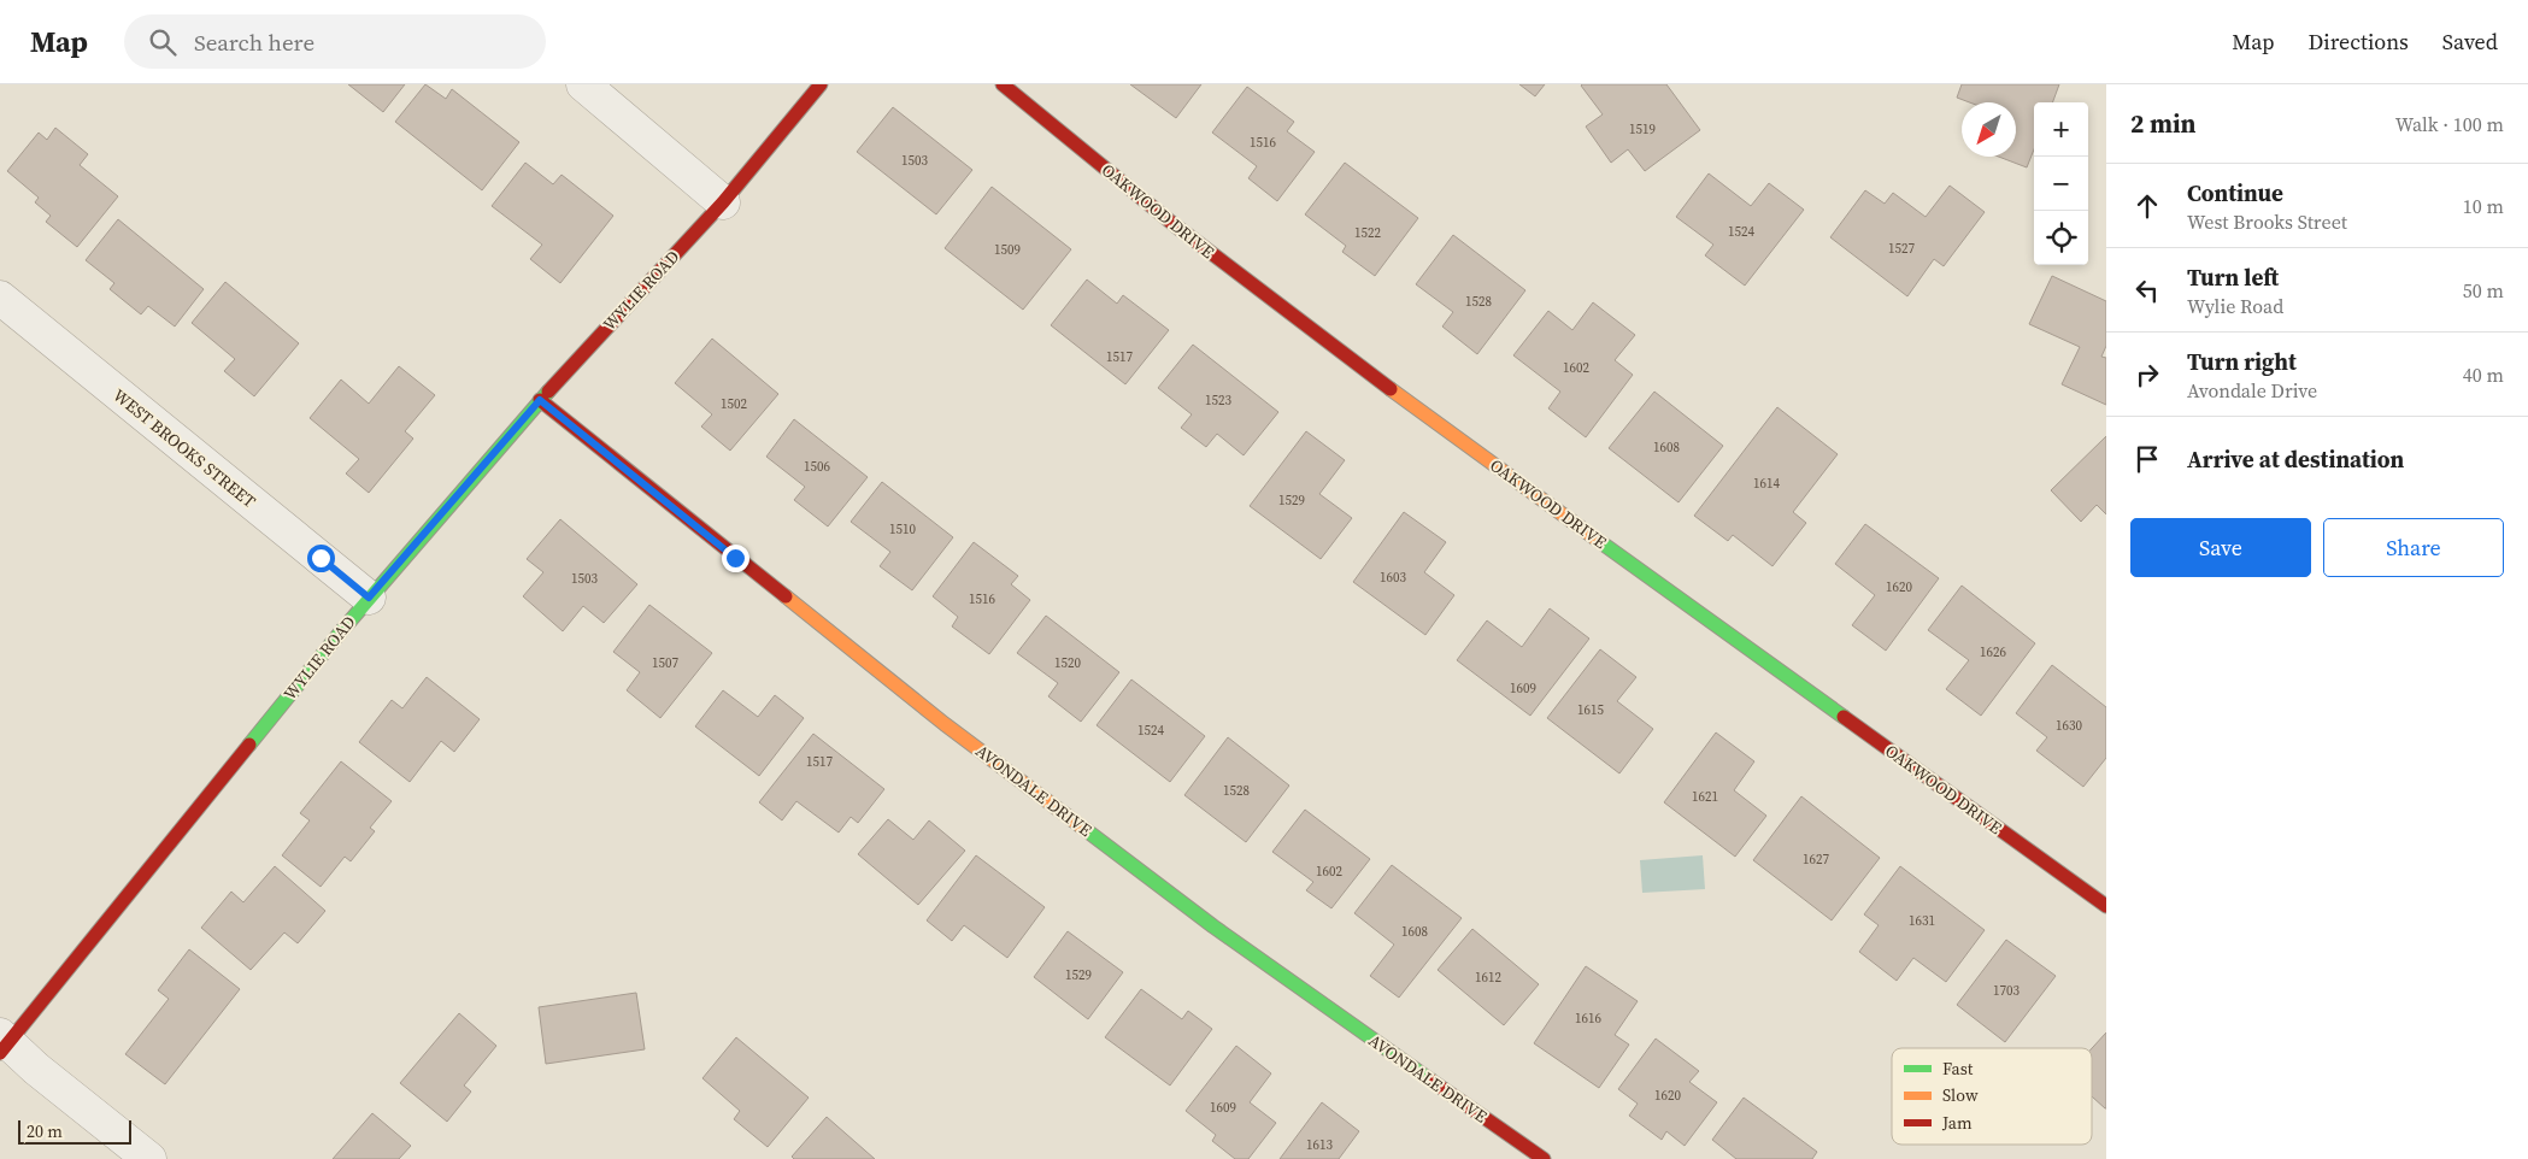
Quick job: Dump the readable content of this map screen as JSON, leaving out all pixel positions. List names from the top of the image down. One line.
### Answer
{"streets":{"street":["OAKWOOD DRIVE","WYLIE ROAD","WEST BROOKS STREET","AVONDALE DRIVE"]},"crossings":[["WYLIE ROAD","WEST BROOKS STREET"],["WYLIE ROAD","AVONDALE DRIVE"]],"house_numbers":["1519","1516","1503","1524","1522","1527","1509","1528","1517","1602","1523","1502","1608","1506","1614","1529","1510","1603","1503","1620","1516","1626","1507","1520","1609","1615","1630","1524","1517","1528","1621","1627","1602","1631","1608","1529","1612","1703","1616","1620","1609","1613"],"legend":["Fast","Slow","Jam"],"scale_bar":"20 m","north":"bottom left","page":{"header":"Map","search":"Search here","nav":["Map","Directions","Saved"],"heading":["2 min","Walk · 100 m"],"map_buttons":["+","−"],"list":[["Continue","West Brooks Street","10 m"],["Turn left","Wylie Road","50 m"],["Turn right","Avondale Drive","40 m"],"Arrive at destination"],"buttons":["Save","Share"],"scale":"20 m"}}
